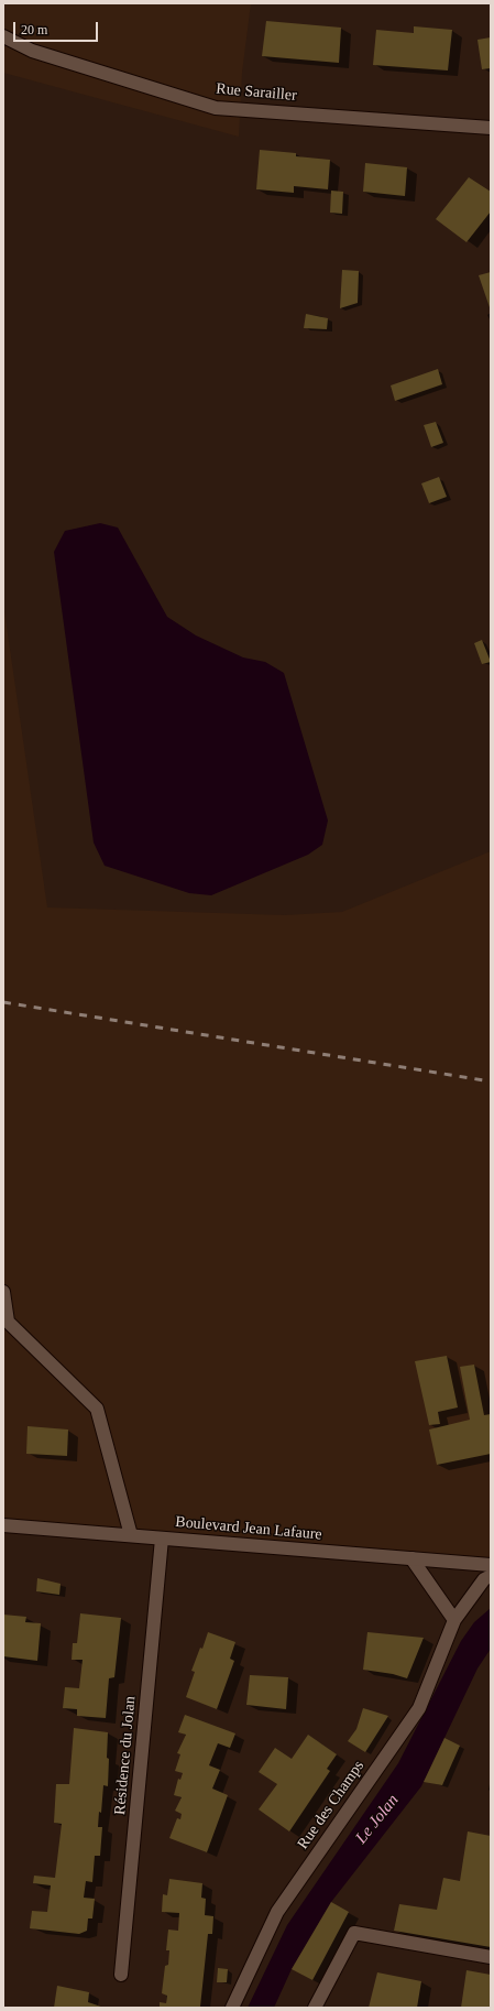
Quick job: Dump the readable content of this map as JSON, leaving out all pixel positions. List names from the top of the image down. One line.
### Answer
{"streets":{"street":["Rue Sarailler","Boulevard Jean Lafaure","Résidence du Jolan","Rue des Champs"]},"crossings":[["Boulevard Jean Lafaure","Résidence du Jolan"]],"water":["Le Jolan"],"scale_bar":"20 m"}
